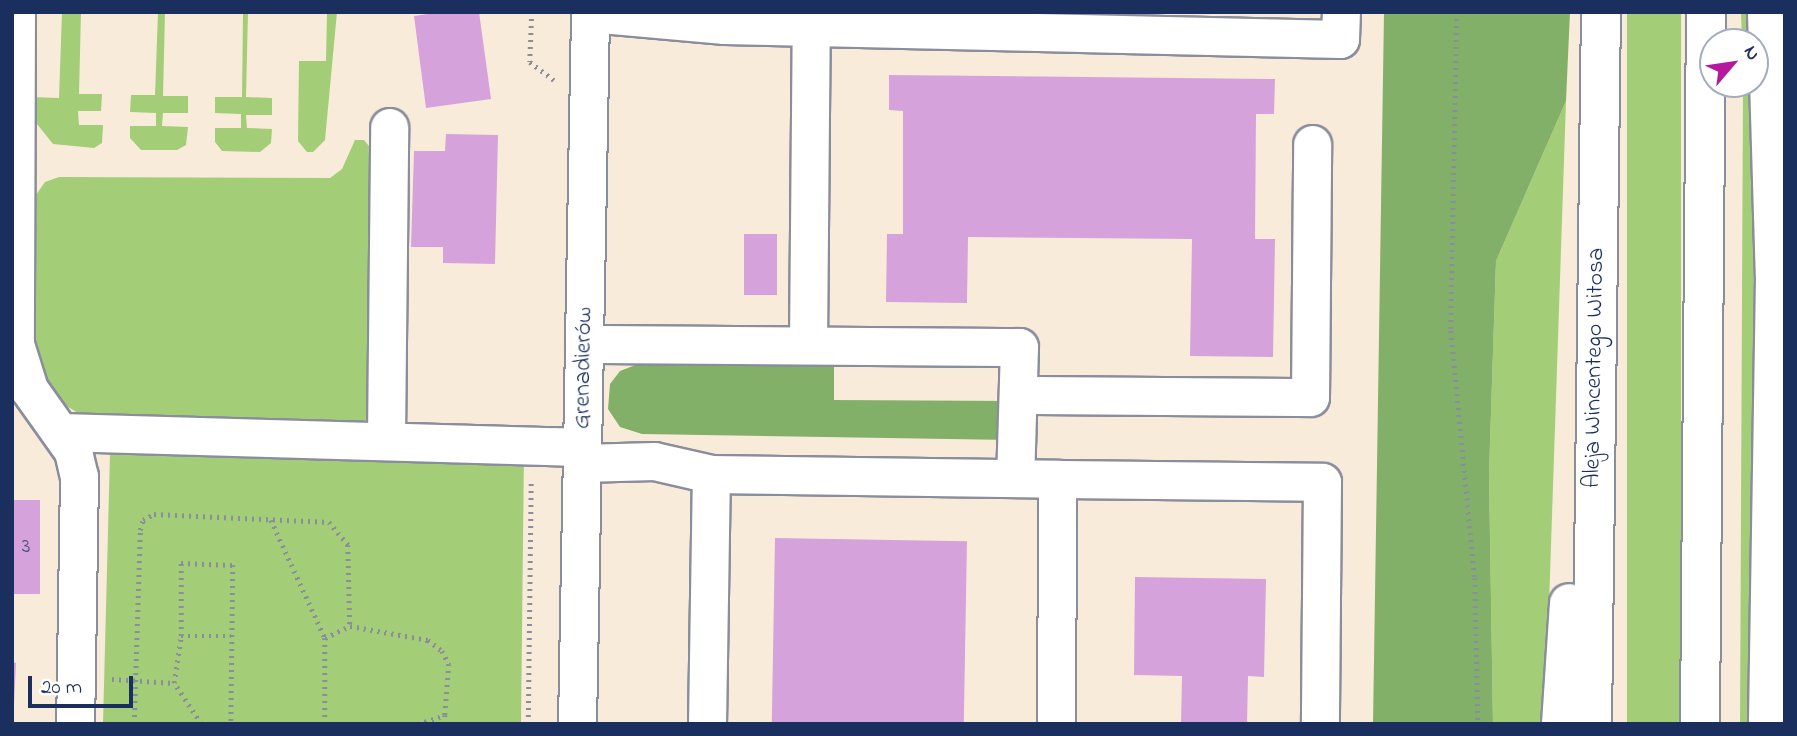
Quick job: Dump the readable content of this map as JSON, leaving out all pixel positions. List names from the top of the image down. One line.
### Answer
{"streets":{"main road":["Aleja Wincentego Witosa"],"street":["Grenadierów"]},"house_numbers":["3"],"scale_bar":"20 m","north":"top right"}
